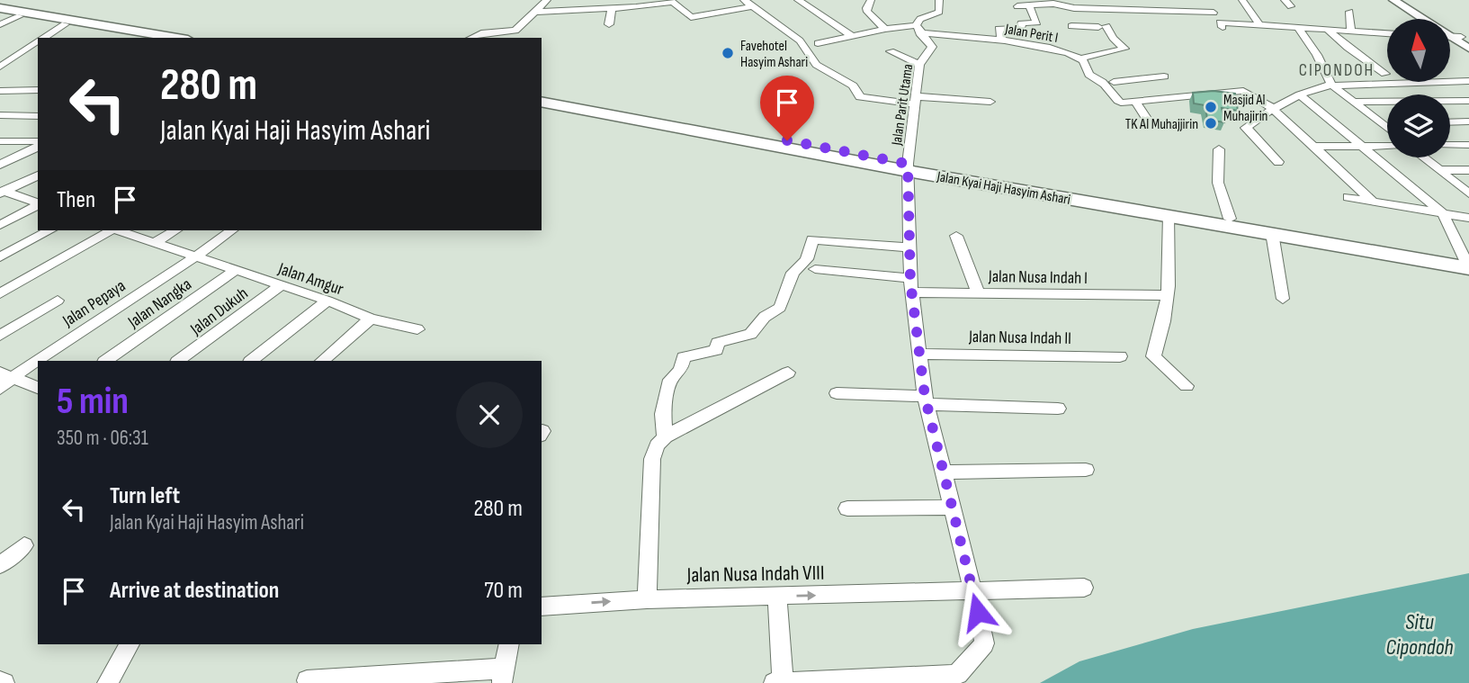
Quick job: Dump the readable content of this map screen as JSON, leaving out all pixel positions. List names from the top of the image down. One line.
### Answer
{"streets":{"main road":["Jalan Kyai Haji Hasyim Ashari"],"street":["Jalan Perit I","Jalan Parit Utama","Jalan Nusa Indah I","Jalan Amgur","Jalan Pepaya","Jalan Nangka","Jalan Dukuh","Jalan Nusa Indah II","Jalan Nusa Indah VIII"]},"crossings":[["Jalan Perit I","Jalan Parit Utama"],["Jalan Parit Utama","Jalan Kyai Haji Hasyim Ashari"],["Jalan Parit Utama","Jalan Nusa Indah I"],["Jalan Parit Utama","Jalan Nusa Indah II"],["Jalan Parit Utama","Jalan Nusa Indah VIII"],["Jalan Amgur","Jalan Pepaya"],["Jalan Amgur","Jalan Nangka"],["Jalan Amgur","Jalan Dukuh"]],"districts":["CIPONDOH"],"water":["Situ Cipondoh"],"places":["Favehotel Hasyim Ashari","Masjid Al Muhajirin","TK Al Muhajjirin"],"north":"top","page":{"turn":["280 m","Jalan Kyai Haji Hasyim Ashari"],"then":"Then","heading":["5 min","350 m · 06:31"],"list":[{"name":"Turn left","note":"Jalan Kyai Haji Hasyim Ashari","value":"280 m"},{"name":"Arrive at destination","value":"70 m"}]}}
